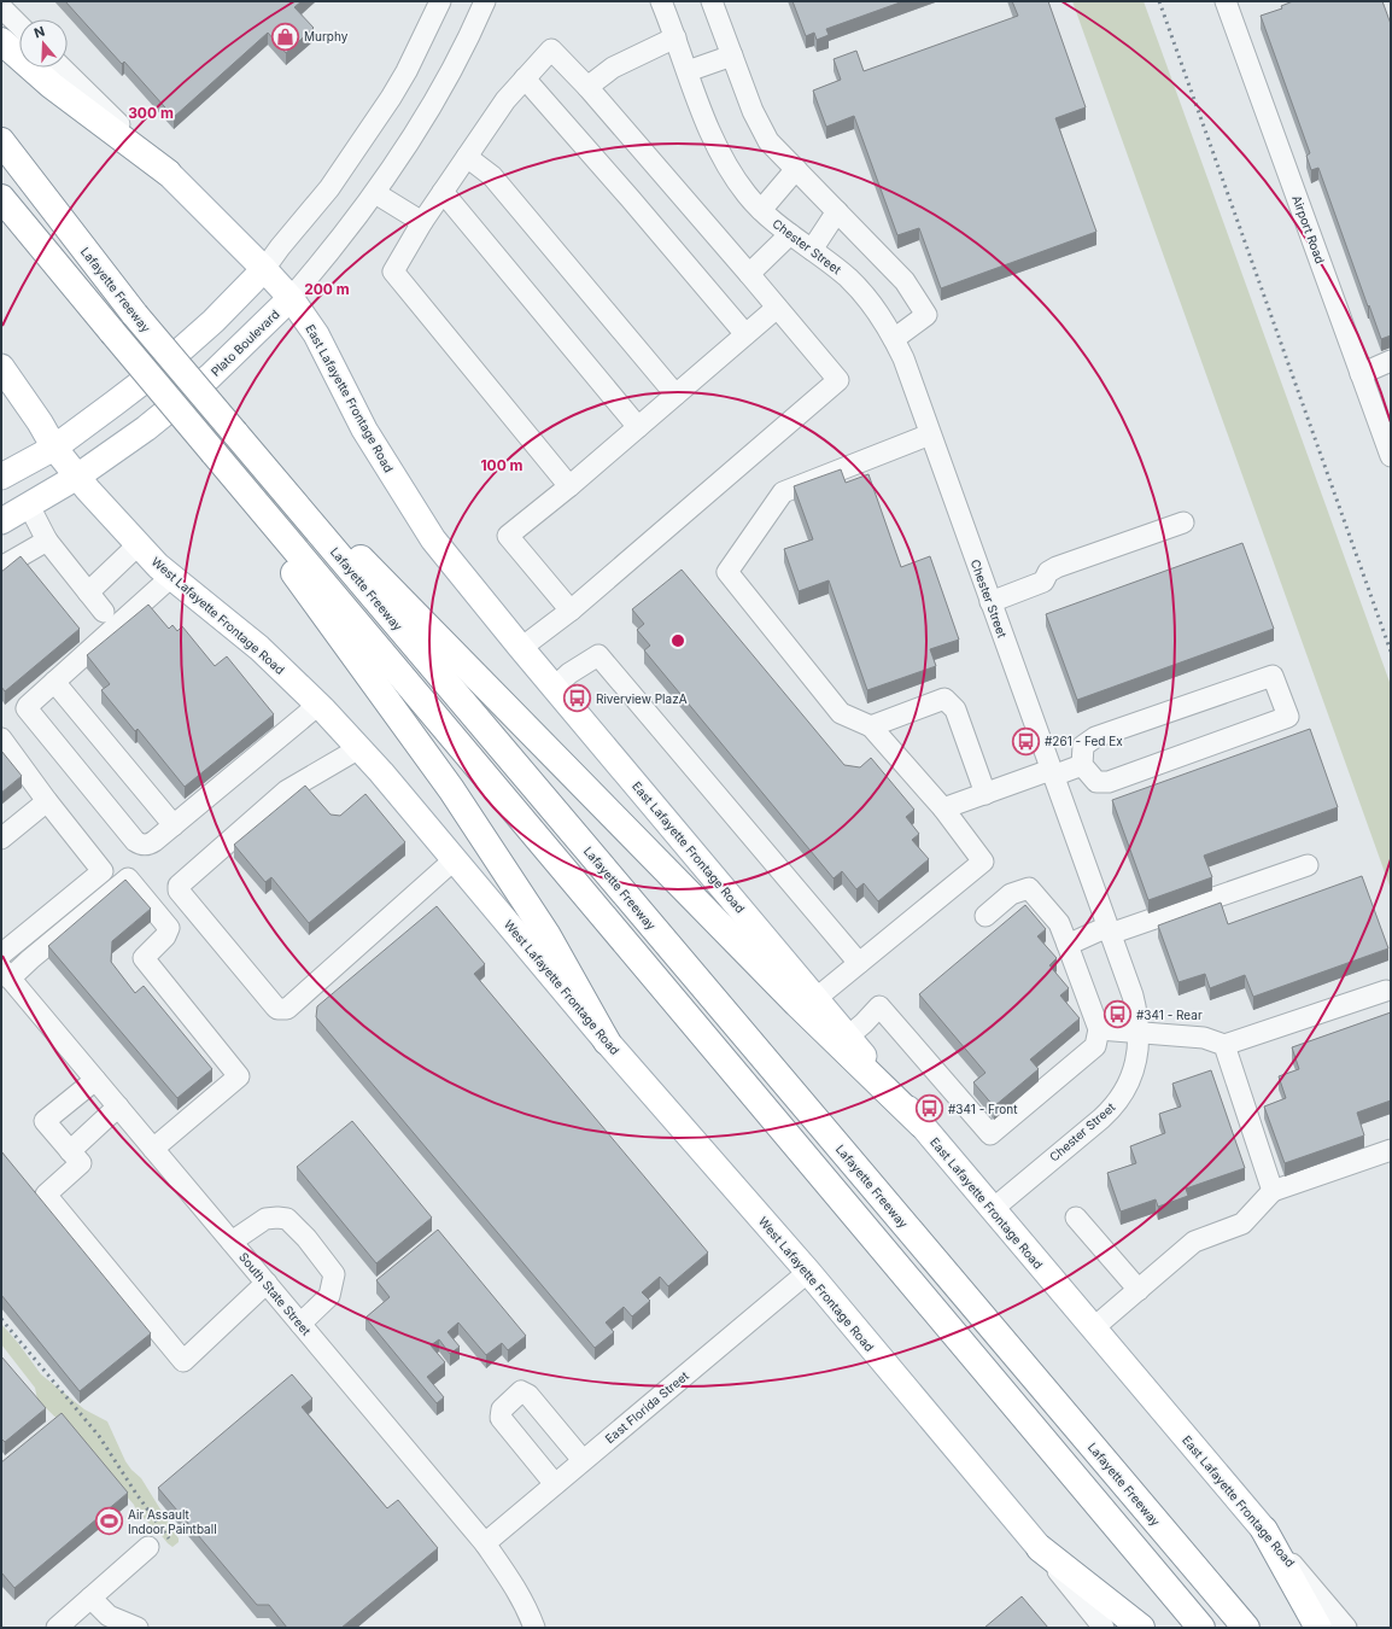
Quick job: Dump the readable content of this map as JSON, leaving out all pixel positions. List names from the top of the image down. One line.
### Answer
{"streets":{"highway":["Lafayette Freeway"],"main road":["Plato Boulevard","East Lafayette Frontage Road","West Lafayette Frontage Road"],"street":["Airport Road","Chester Street","South State Street","East Florida Street"]},"crossings":[["Chester Street","East Lafayette Frontage Road"],["Plato Boulevard","East Lafayette Frontage Road"],["Plato Boulevard","West Lafayette Frontage Road"],["West Lafayette Frontage Road","East Florida Street"],["South State Street","East Florida Street"]],"places":{"shop":["Murphy"],"bus stop":["Riverview PlazA","#261 - Fed Ex","#341 - Rear","#341 - Front"],"sports":["Air Assault Indoor Paintball"]},"north":"top","rings":["300 m","200 m","100 m"]}
